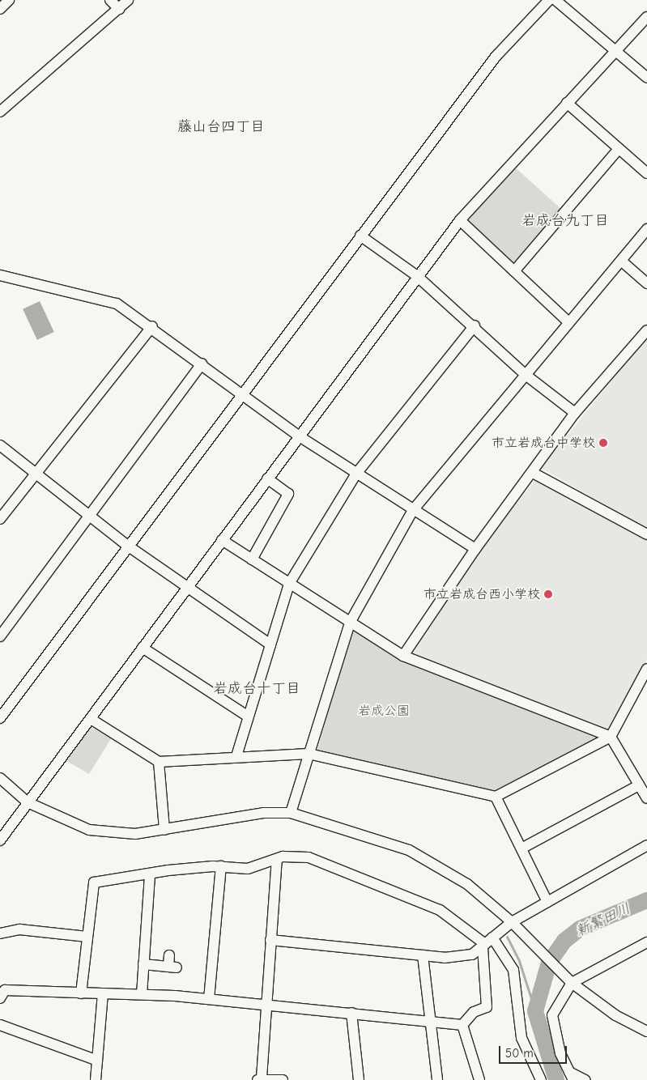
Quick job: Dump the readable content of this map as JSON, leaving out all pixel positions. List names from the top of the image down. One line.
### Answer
{"districts":["藤山台四丁目","岩成台九丁目","岩成台十丁目"],"water":["新繁田川"],"parks":["岩成公園"],"places":["市立岩成台中学校","市立岩成台西小学校"],"scale_bar":"50 m"}
